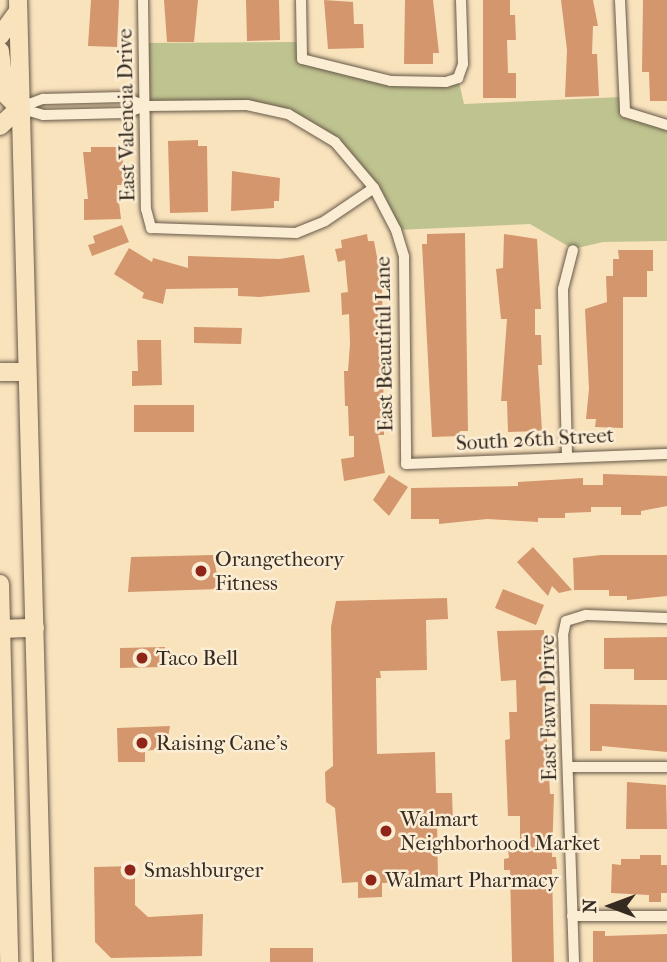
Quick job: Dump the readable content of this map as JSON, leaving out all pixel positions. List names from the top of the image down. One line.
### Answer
{"streets":{"street":["East Valencia Drive","East Beautiful Lane","South 26th Street","East Fawn Drive"]},"crossings":[["East Valencia Drive","East Beautiful Lane"],["East Beautiful Lane","South 26th Street"]],"places":["Orangetheory Fitness","Taco Bell","Raising Cane's","Walmart Neighborhood Market","Smashburger","Walmart Pharmacy"],"north":"left"}
